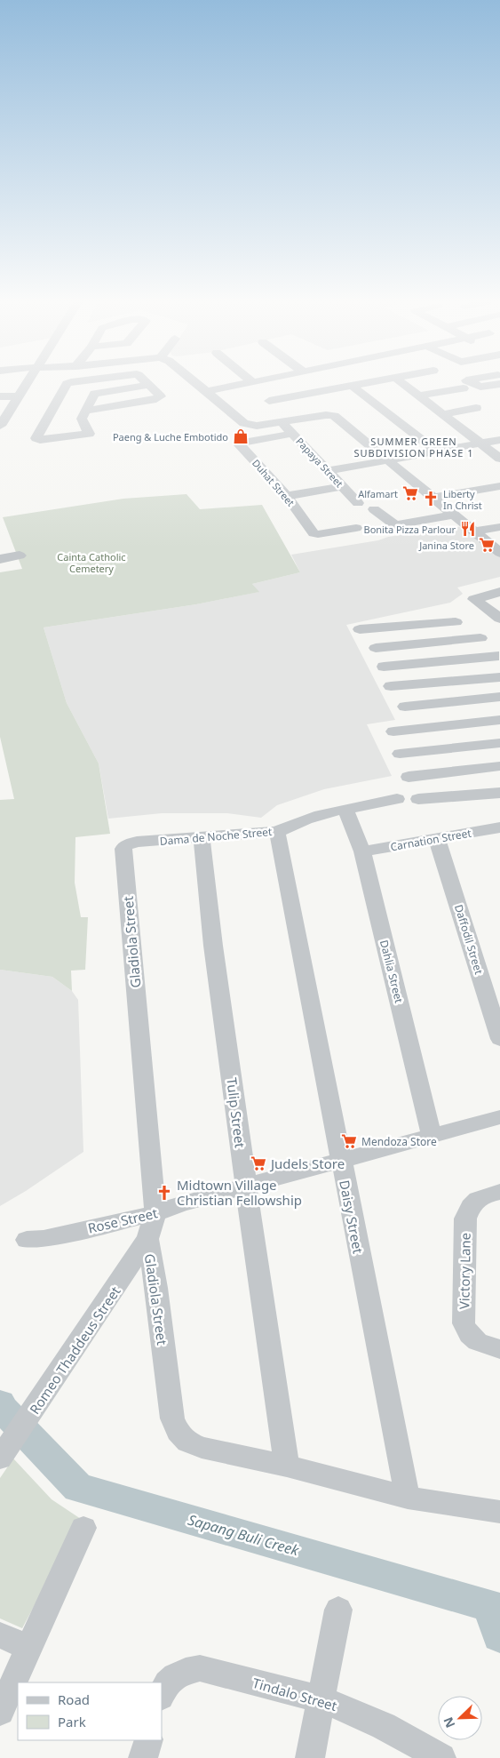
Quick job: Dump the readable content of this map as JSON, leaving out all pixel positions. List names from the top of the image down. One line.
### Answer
{"streets":{"street":["Papaya Street","Duhat Street","Dama de Noche Street","Carnation Street","Daffodil Street","Gladiola Street","Dahlia Street","Tulip Street","Daisy Street","Rose Street","Victory Lane","Romeo Thaddeus Street","Tindalo Street"]},"crossings":[["Papaya Street","Duhat Street"],["Dama de Noche Street","Gladiola Street"],["Dama de Noche Street","Dahlia Street"],["Dama de Noche Street","Tulip Street"],["Dama de Noche Street","Daisy Street"],["Carnation Street","Daffodil Street"],["Carnation Street","Dahlia Street"],["Gladiola Street","Tulip Street"],["Gladiola Street","Daisy Street"],["Gladiola Street","Rose Street"],["Gladiola Street","Romeo Thaddeus Street"],["Dahlia Street","Rose Street"],["Tulip Street","Rose Street"],["Daisy Street","Rose Street"]],"districts":["SUMMER GREEN SUBDIVISION PHASE 1"],"water":["Sapang Buli Creek"],"parks":["Cainta Catholic Cemetery"],"places":{"shop":["Paeng & Luche Embotido"],"supermarket":["Alfamart","Janina Store","Mendoza Store","Judels Store"],"church":["Liberty In Christ","Midtown Village Christian Fellowship"],"restaurant":["Bonita Pizza Parlour"]},"legend":["Road","Park"],"north":"bottom left"}
